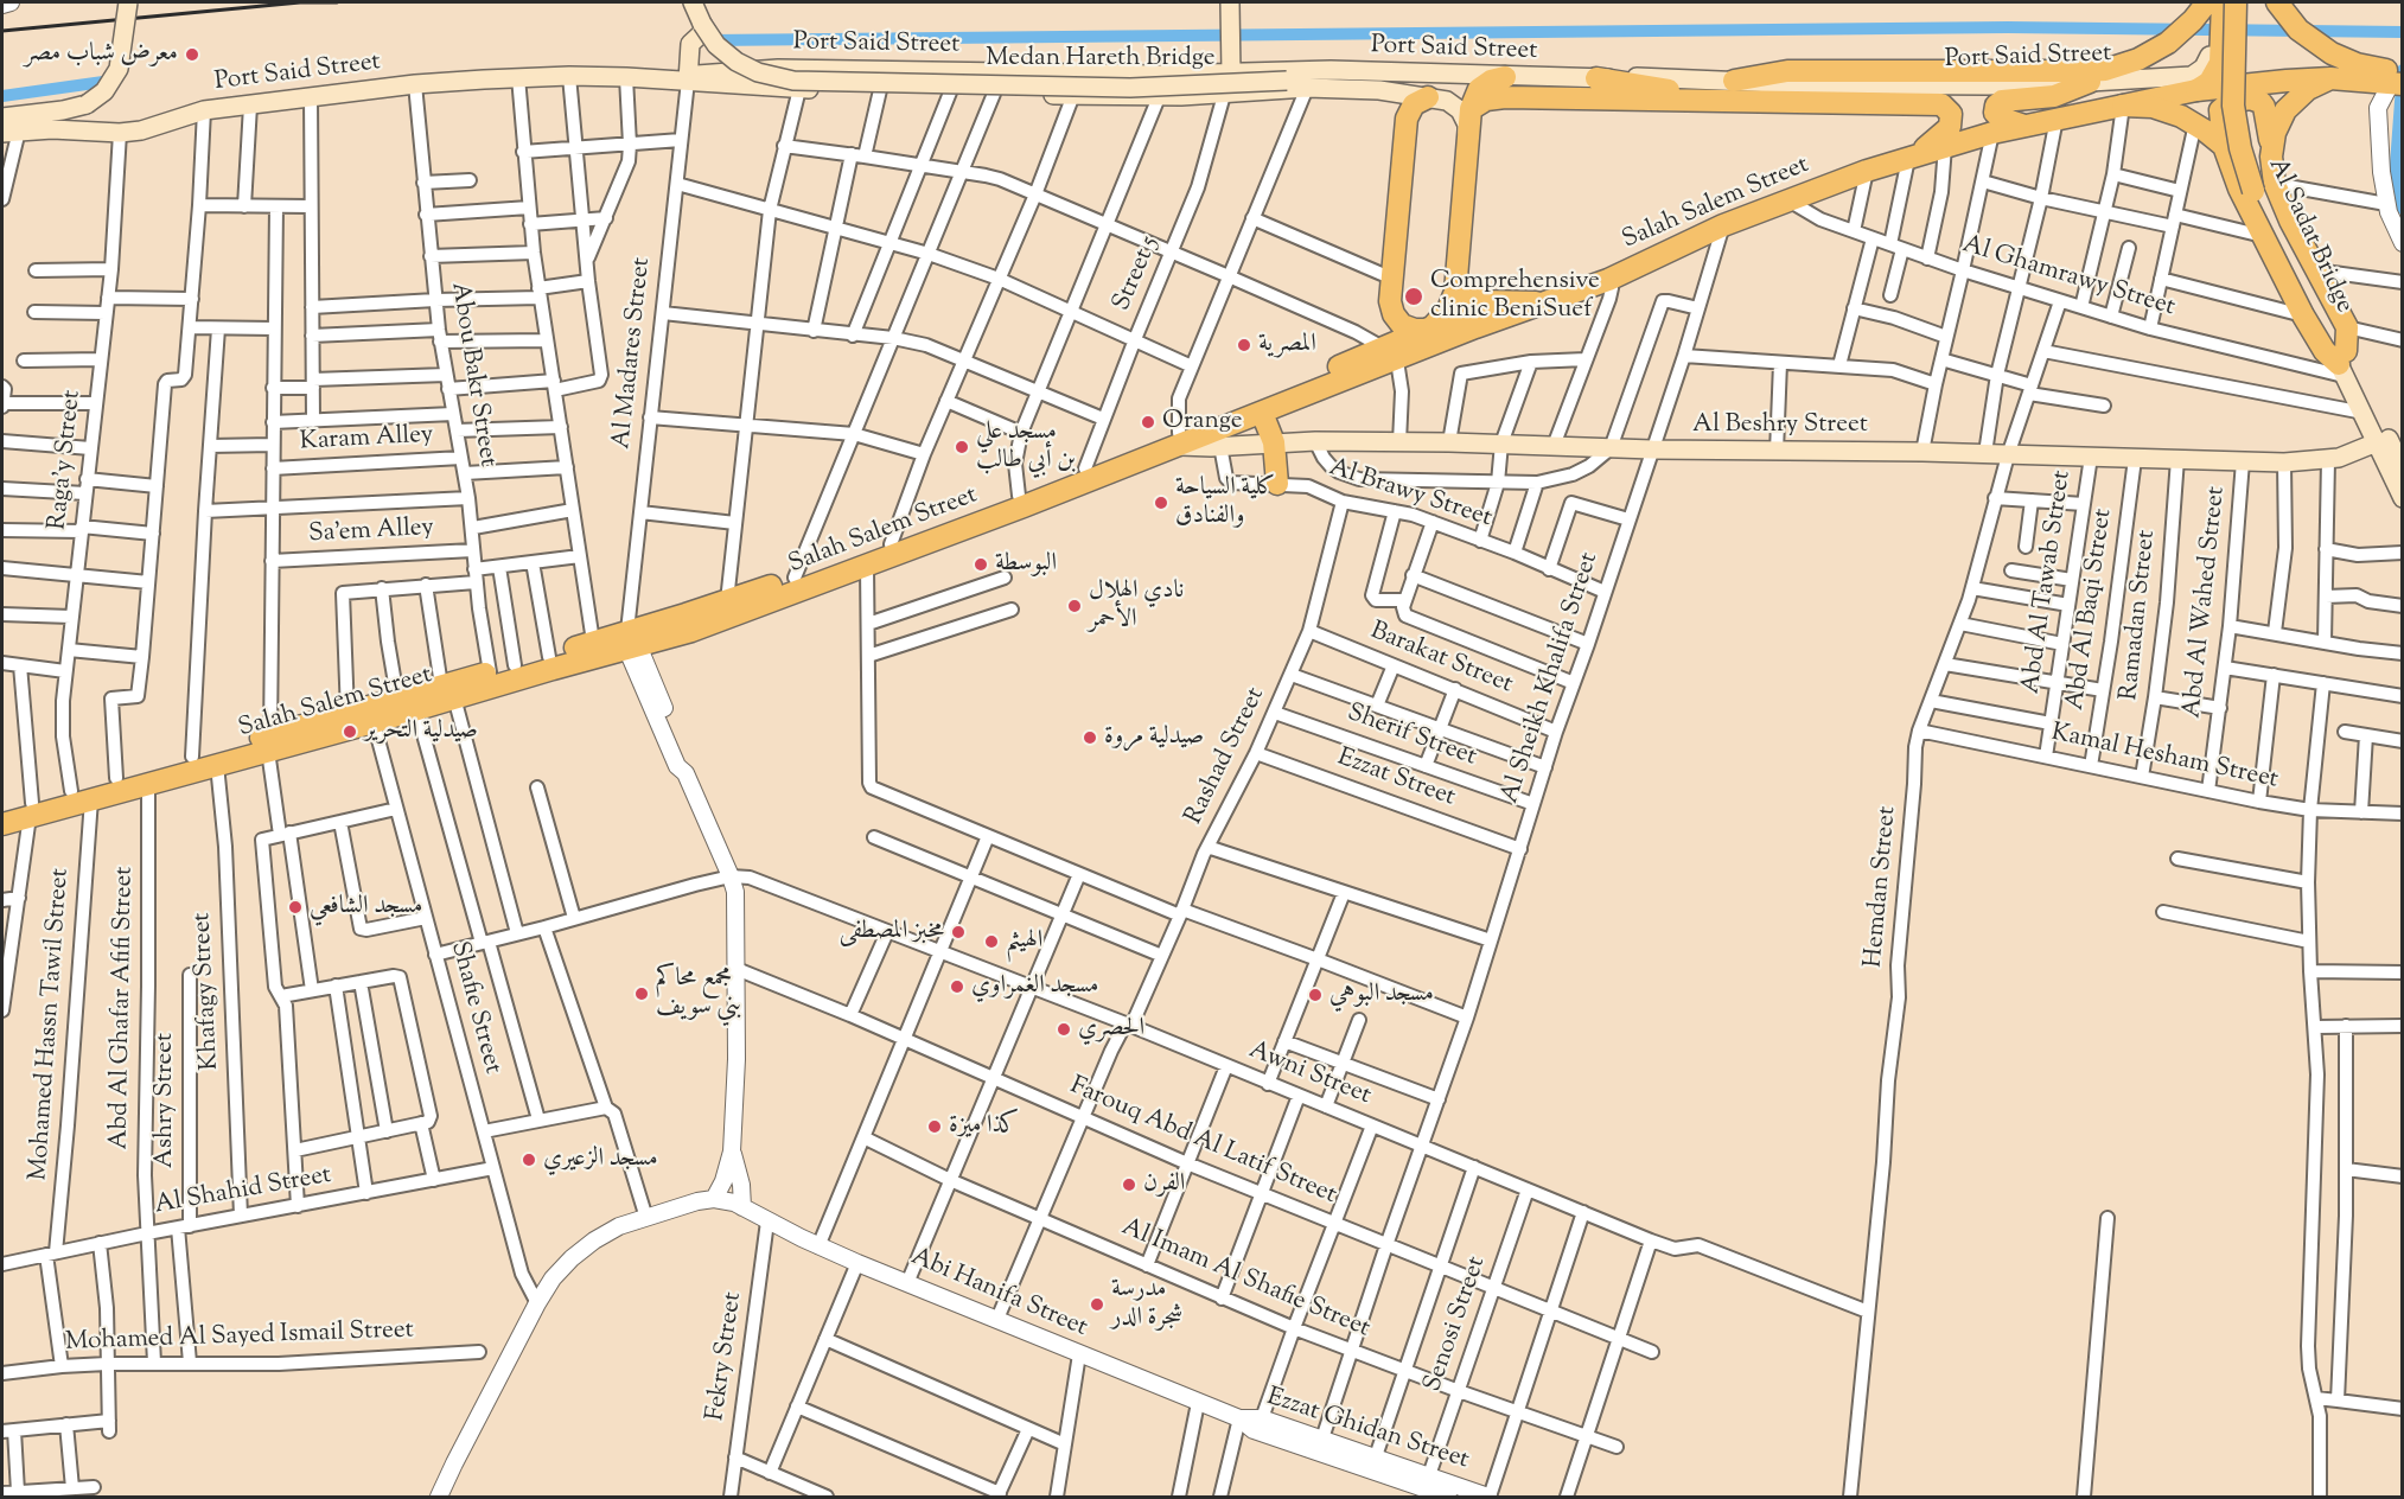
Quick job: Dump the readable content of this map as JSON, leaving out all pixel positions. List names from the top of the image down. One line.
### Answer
{"streets":{"main road":["Port Said Street","Medan Hareth Bridge","Salah Salem Street","Al Sadat Bridge","Al Beshry Street"],"street":["Street 5","Al Ghamrawy Street","Al Madares Street","Abou Bakr Street","Karam Alley","Raga'y Street","Al Brawy Street","Sa'em Alley","Abd Al Tawab Street","Abd Al Wahed Street","Abd Al Baqi Street","Ramadan Street","Barakat Street","Al Sheikh Khalifa Street","Sherif Street","Rashad Street","Kamal Hesham Street","Ezzat Street","Hemdan Street","Khafagy Street","Abd Al Ghafar Afifi Street","Shafie Street","Mohamed Hassn Tawil Street","Awni Street","Ashry Street","Farouq Abd Al Latif Street","Al Shahid Street","Al Imam Al Shafie Street","Abi Hanifa Street","Senosi Street","Mohamed Al Sayed Ismail Street","Fekry Street","Ezzat Ghidan Street"]},"crossings":[["Port Said Street","Medan Hareth Bridge"],["Port Said Street","Street 5"],["Port Said Street","Al Madares Street"],["Port Said Street","Abou Bakr Street"],["Port Said Street","Raga'y Street"],["Salah Salem Street","Street 5"],["Salah Salem Street","Al Ghamrawy Street"],["Salah Salem Street","Al Madares Street"],["Salah Salem Street","Abou Bakr Street"],["Salah Salem Street","Al Beshry Street"],["Salah Salem Street","Raga'y Street"],["Salah Salem Street","Al Sheikh Khalifa Street"],["Salah Salem Street","Khafagy Street"],["Salah Salem Street","Abd Al Ghafar Afifi Street"],["Salah Salem Street","Shafie Street"],["Salah Salem Street","Mohamed Hassn Tawil Street"],["Al Sadat Bridge","Al Ghamrawy Street"],["Al Ghamrawy Street","Hemdan Street"],["Abou Bakr Street","Karam Alley"],["Abou Bakr Street","Sa'em Alley"],["Al Beshry Street","Al Brawy Street"],["Al Beshry Street","Abd Al Tawab Street"],["Al Beshry Street","Abd Al Wahed Street"],["Al Beshry Street","Abd Al Baqi Street"],["Al Beshry Street","Ramadan Street"],["Al Beshry Street","Al Sheikh Khalifa Street"],["Al Beshry Street","Hemdan Street"],["Raga'y Street","Mohamed Hassn Tawil Street"],["Al Brawy Street","Al Sheikh Khalifa Street"],["Al Brawy Street","Rashad Street"],["Abd Al Tawab Street","Kamal Hesham Street"],["Abd Al Wahed Street","Kamal Hesham Street"],["Abd Al Baqi Street","Kamal Hesham Street"],["Ramadan Street","Kamal Hesham Street"],["Barakat Street","Al Sheikh Khalifa Street"],["Barakat Street","Rashad Street"],["Al Sheikh Khalifa Street","Sherif Street"],["Al Sheikh Khalifa Street","Ezzat Street"],["Al Sheikh Khalifa Street","Awni Street"],["Al Sheikh Khalifa Street","Farouq Abd Al Latif Street"],["Al Sheikh Khalifa Street","Al Imam Al Shafie Street"],["Al Sheikh Khalifa Street","Ezzat Ghidan Street"],["Sherif Street","Rashad Street"],["Rashad Street","Ezzat Street"],["Rashad Street","Awni Street"],["Rashad Street","Farouq Abd Al Latif Street"],["Rashad Street","Al Imam Al Shafie Street"],["Rashad Street","Abi Hanifa Street"],["Kamal Hesham Street","Hemdan Street"],["Hemdan Street","Awni Street"],["Khafagy Street","Al Shahid Street"],["Abd Al Ghafar Afifi Street","Al Shahid Street"],["Abd Al Ghafar Afifi Street","Mohamed Al Sayed Ismail Street"],["Shafie Street","Al Shahid Street"],["Mohamed Hassn Tawil Street","Al Shahid Street"],["Mohamed Hassn Tawil Street","Mohamed Al Sayed Ismail Street"],["Awni Street","Senosi Street"],["Ashry Street","Al Shahid Street"],["Ashry Street","Mohamed Al Sayed Ismail Street"],["Farouq Abd Al Latif Street","Senosi Street"],["Al Imam Al Shafie Street","Senosi Street"],["Abi Hanifa Street","Fekry Street"],["Abi Hanifa Street","Ezzat Ghidan Street"],["Senosi Street","Ezzat Ghidan Street"]],"places":["معرض شباب مصر","Comprehensive clinic BeniSuef","المصرية","Orange","مسجد علي بن أبي طالب","كلية السياحة والفنادق","البوسطة","نادي الهلال الأحمر","صيدلية التحرير","صيدلية مروة","مسجد الشافعي","مخبز المصطفى","الهيثم","مسجد الغمراوي","مجمع محاكم بني سويف","مسجد البوهي","الحصري","كذا ميزة","مسجد الزعيري","الفرن","مدرسة شجرة الدر"]}
